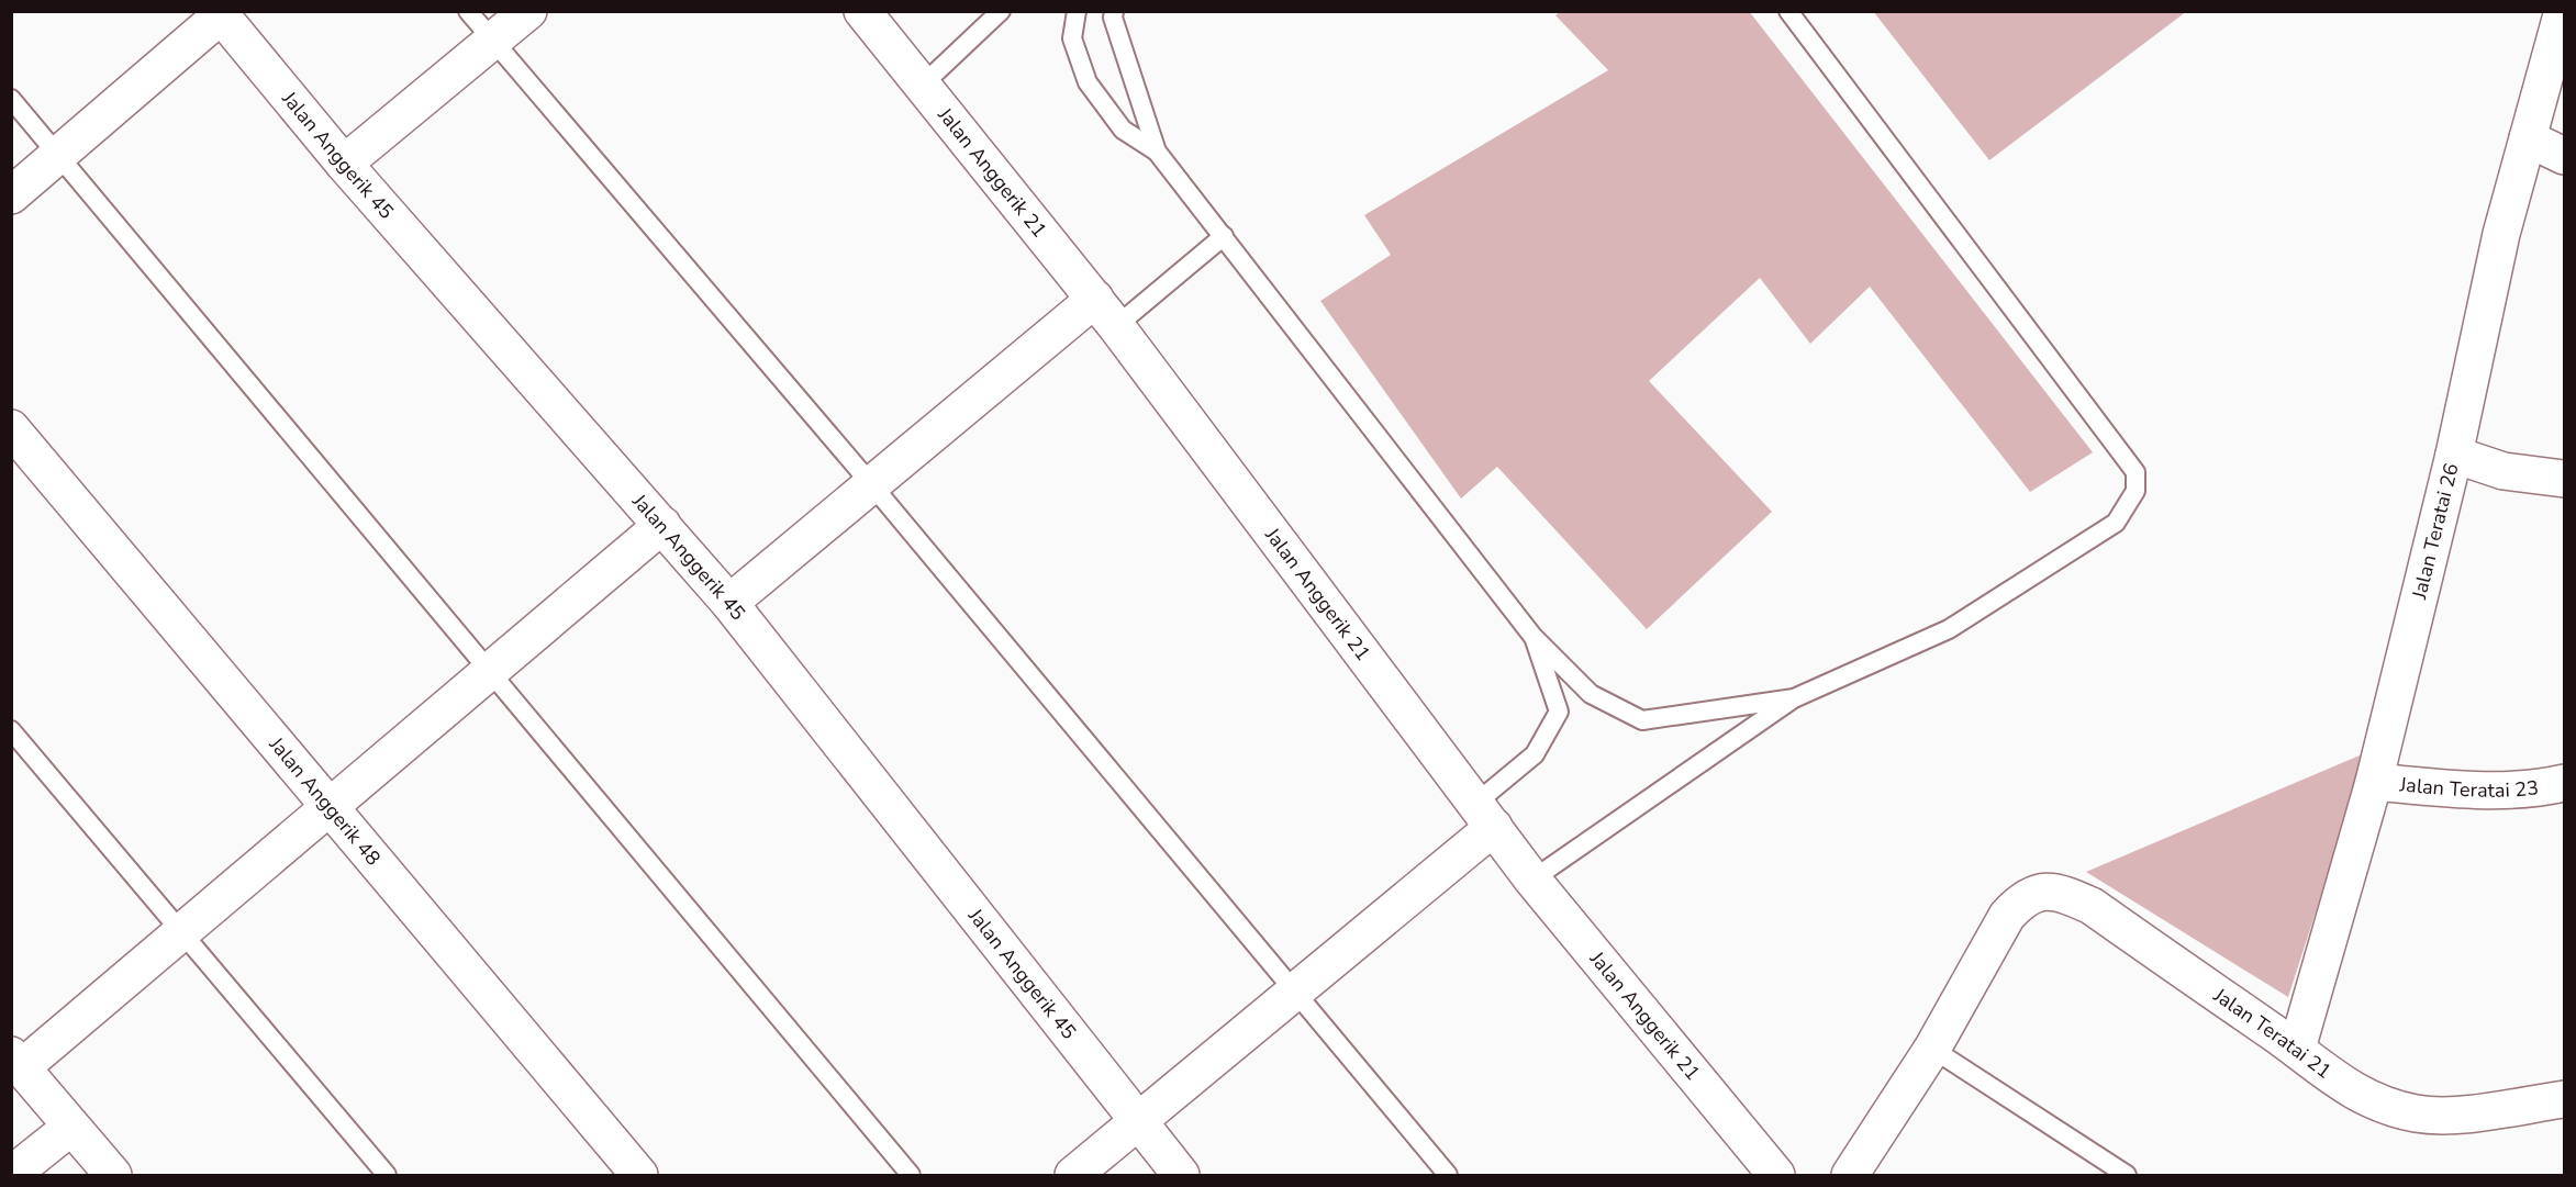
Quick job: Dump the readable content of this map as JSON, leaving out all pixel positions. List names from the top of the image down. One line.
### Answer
{"streets":{"street":["Jalan Anggerik 45","Jalan Anggerik 21","Jalan Teratai 26","Jalan Teratai 23","Jalan Anggerik 48","Jalan Teratai 21"]},"crossings":[["Jalan Teratai 26","Jalan Teratai 23"],["Jalan Teratai 26","Jalan Teratai 21"]]}
